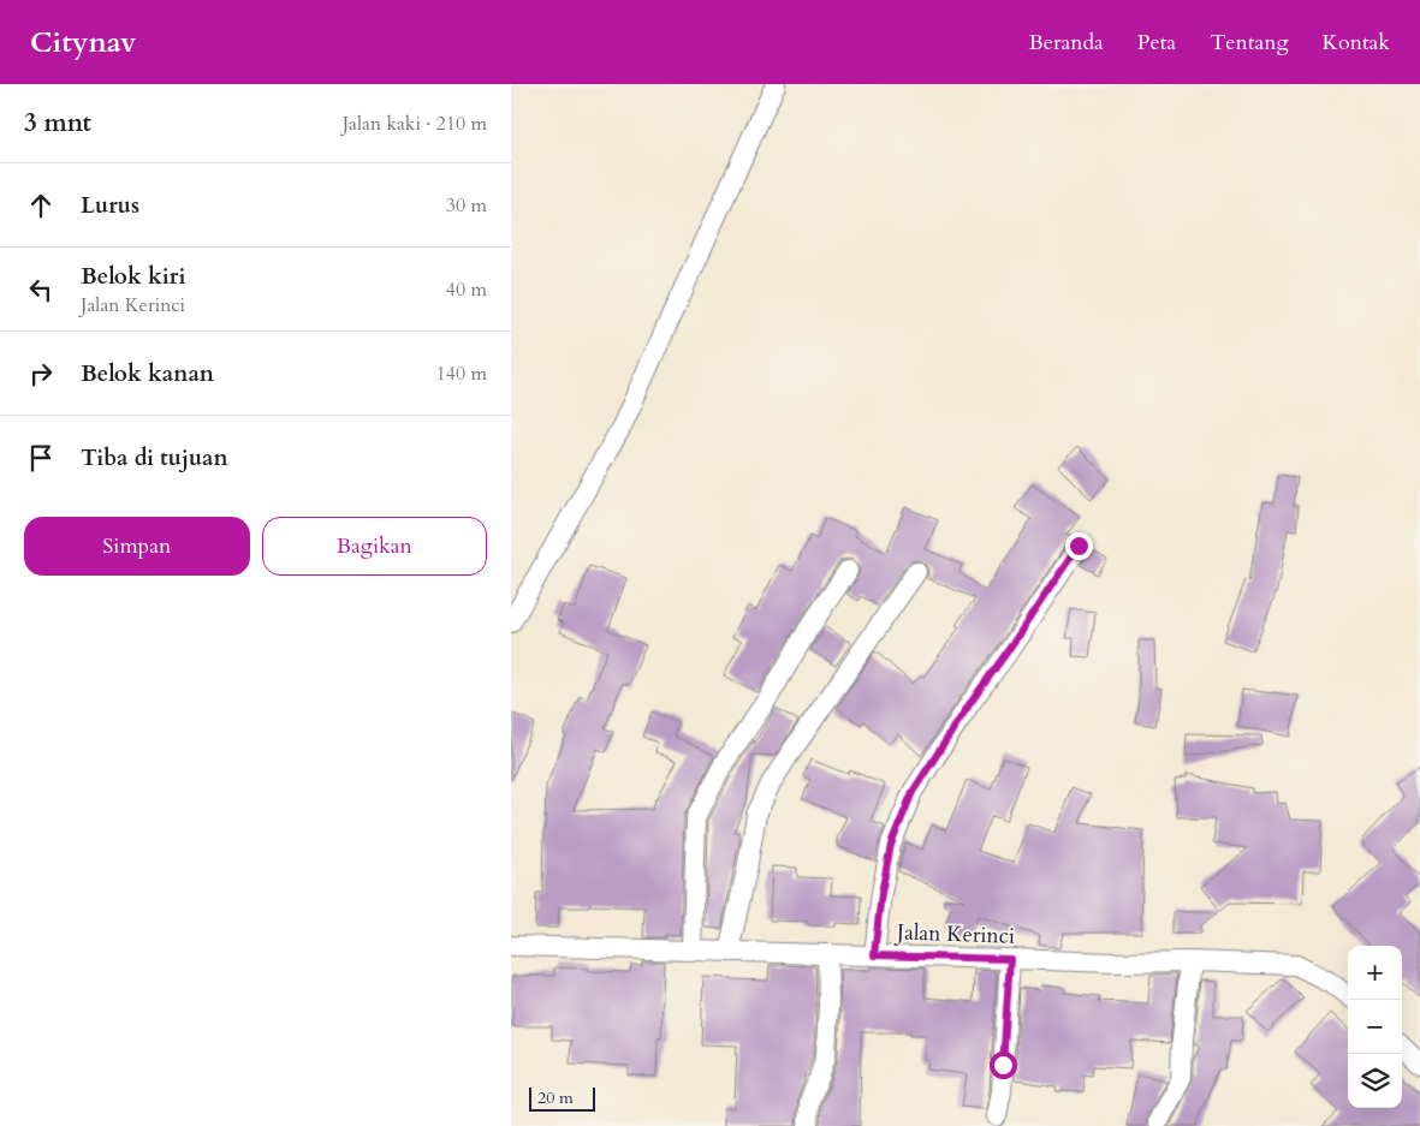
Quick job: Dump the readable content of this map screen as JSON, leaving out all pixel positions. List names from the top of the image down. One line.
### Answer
{"streets":{"street":["Jalan Kerinci"]},"scale_bar":"20 m","page":{"header":"Citynav","nav":["Beranda","Peta","Tentang","Kontak"],"heading":["3 mnt","Jalan kaki · 210 m"],"list":[["Lurus","30 m"],["Belok kiri","Jalan Kerinci","40 m"],["Belok kanan","140 m"],"Tiba di tujuan"],"buttons":["Simpan","Bagikan"],"map_buttons":["+","−"],"scale":"20 m"}}
